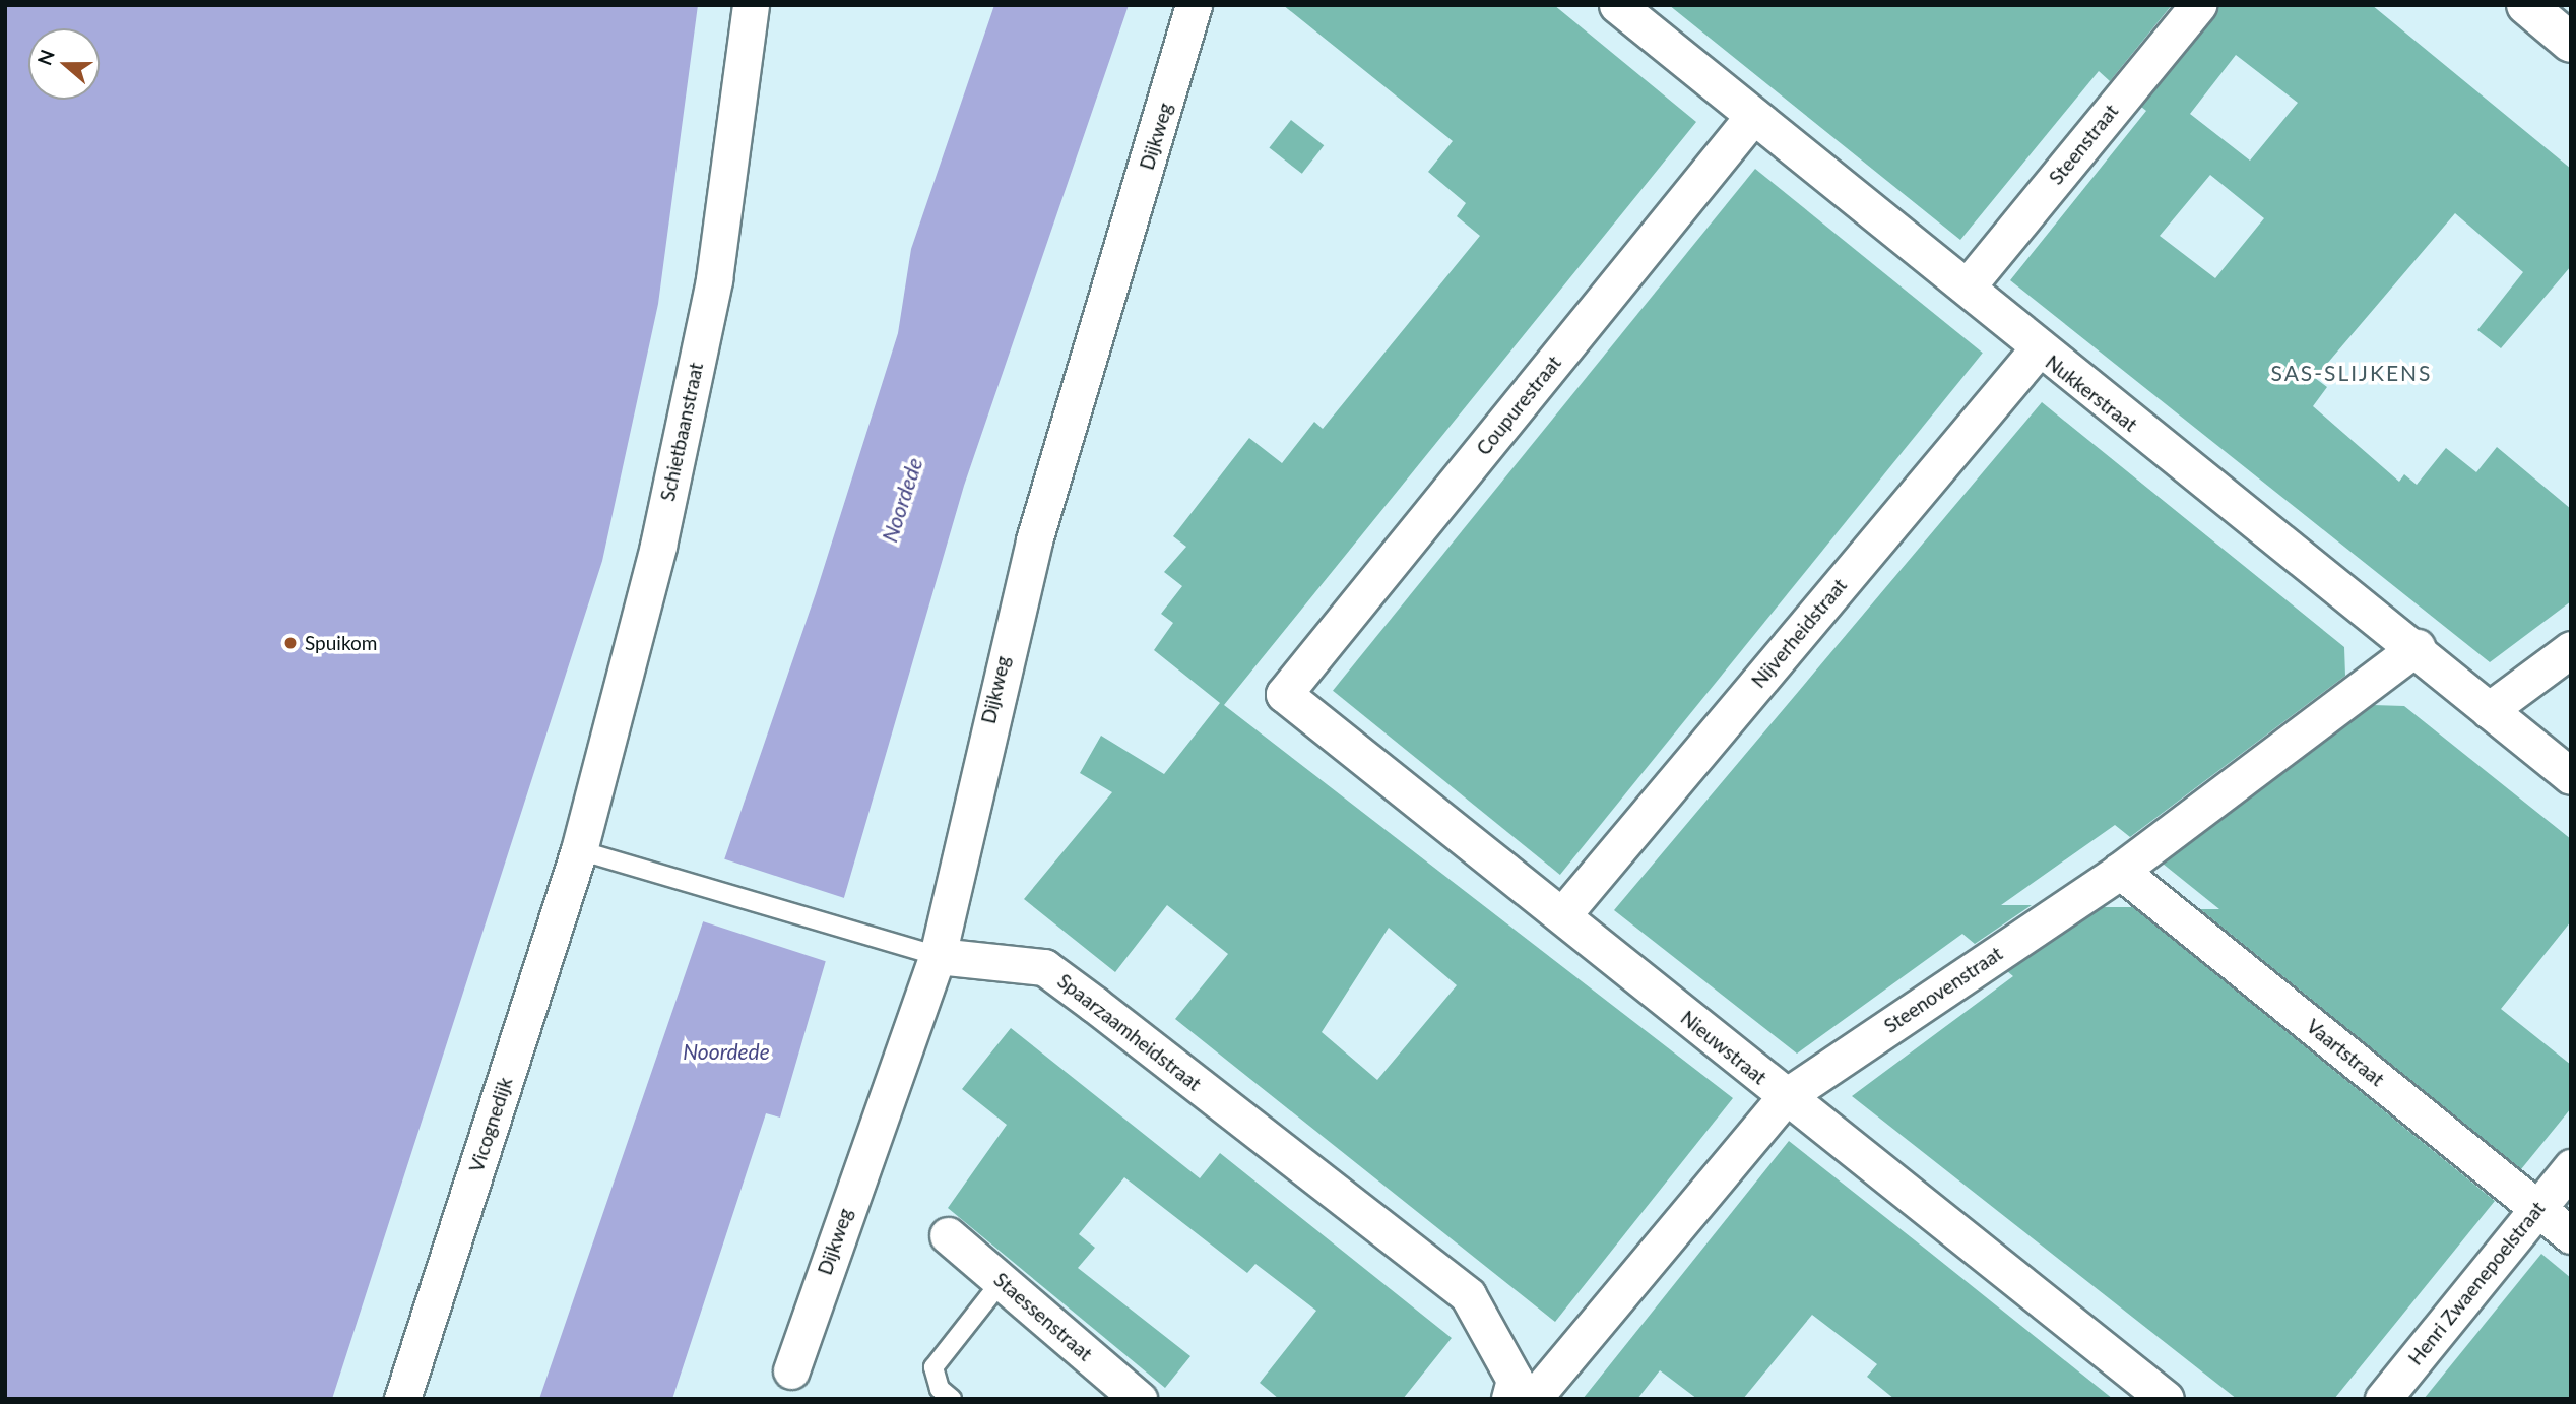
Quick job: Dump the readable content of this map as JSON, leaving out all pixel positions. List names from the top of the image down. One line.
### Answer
{"streets":{"street":["Dijkweg","Steenstraat","Nukkerstraat","Coupurestraat","Schietbaanstraat","Nijverheidstraat","Steenovenstraat","Spaarzaamheidstraat","Nieuwstraat","Vaartstraat","Vicognedijk","Henri Zwaenepoelstraat","Staessenstraat"]},"crossings":[["Dijkweg","Spaarzaamheidstraat"],["Steenstraat","Nukkerstraat"],["Nukkerstraat","Coupurestraat"],["Nukkerstraat","Nijverheidstraat"],["Nukkerstraat","Steenovenstraat"],["Coupurestraat","Nieuwstraat"],["Schietbaanstraat","Spaarzaamheidstraat"],["Schietbaanstraat","Vicognedijk"],["Nijverheidstraat","Nieuwstraat"],["Steenovenstraat","Nieuwstraat"],["Steenovenstraat","Vaartstraat"],["Spaarzaamheidstraat","Vicognedijk"],["Vaartstraat","Henri Zwaenepoelstraat"]],"districts":["SAS-SLIJKENS"],"water":["Noordede"],"places":["Spuikom"],"north":"left"}
